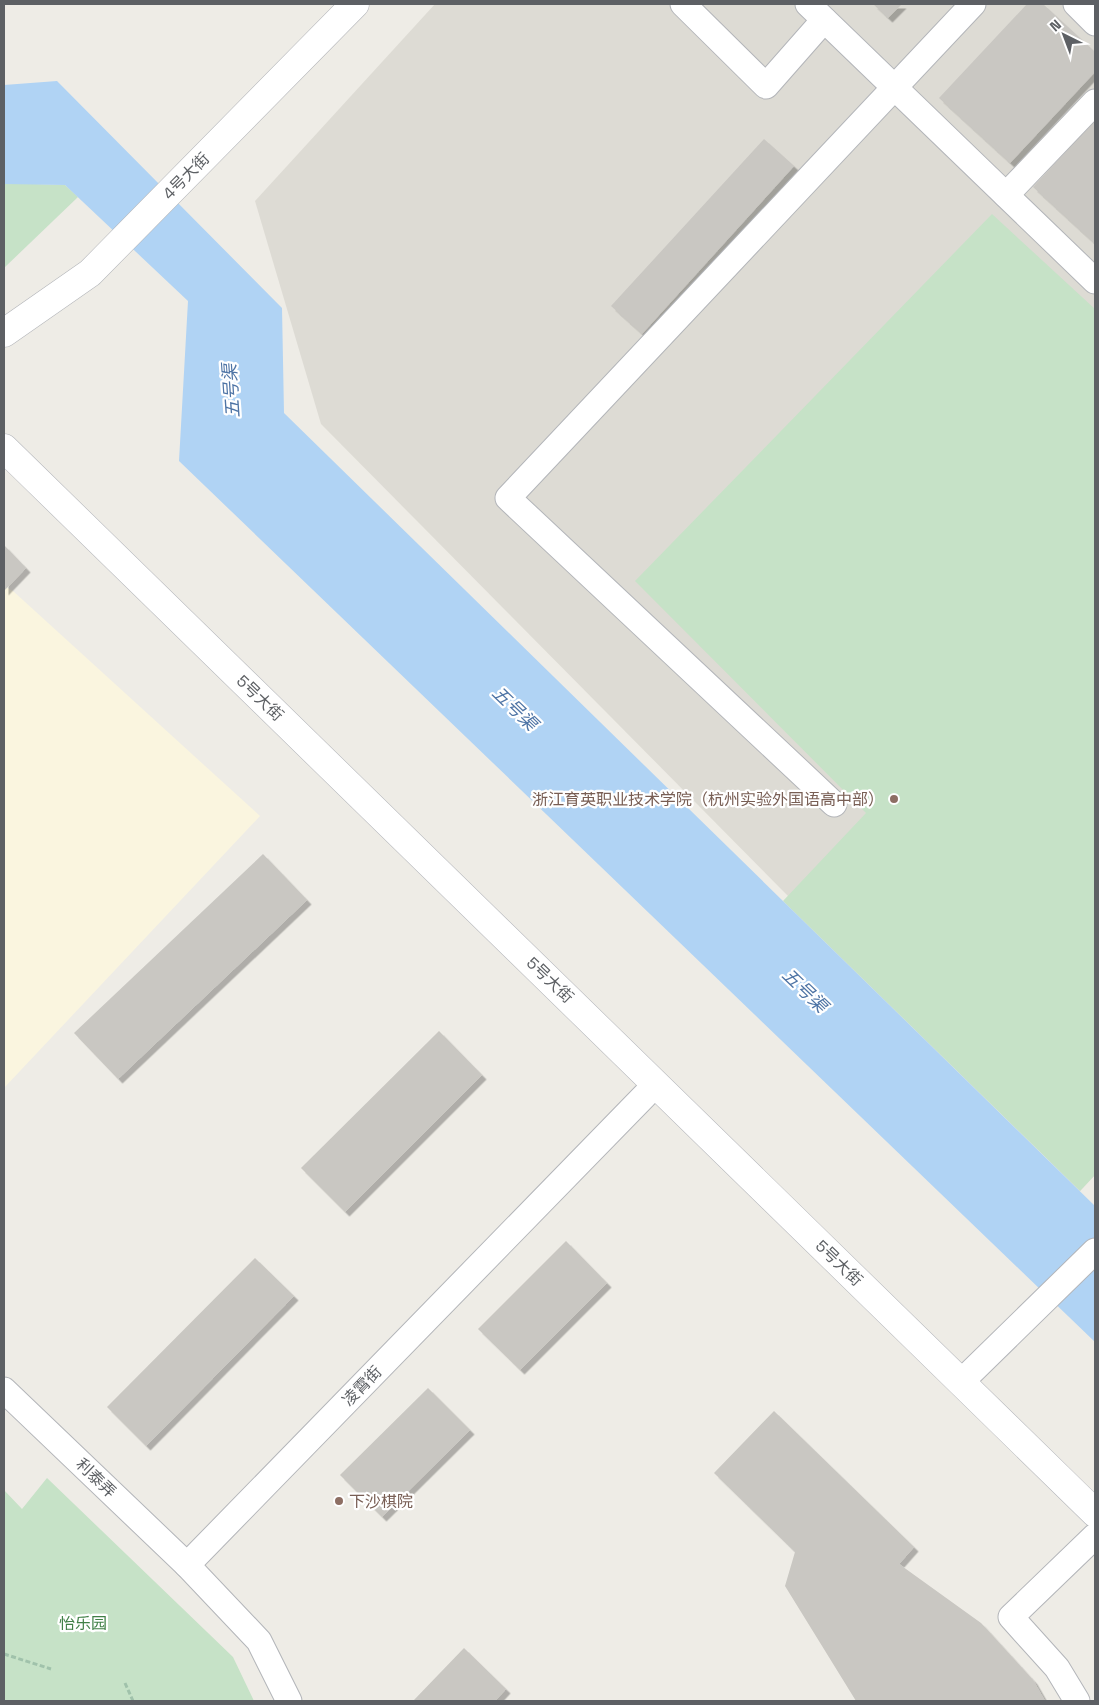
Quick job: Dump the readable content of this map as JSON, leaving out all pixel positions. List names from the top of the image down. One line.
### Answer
{"streets":{"main road":["4号大街","5号大街"],"street":["凌霄街","利泰弄"]},"crossings":[["5号大街","凌霄街"],["凌霄街","利泰弄"]],"water":["五号渠"],"parks":["怡乐园"],"places":["浙江育英职业技术学院（杭州实验外国语高中部）","下沙棋院"],"north":"top left"}
